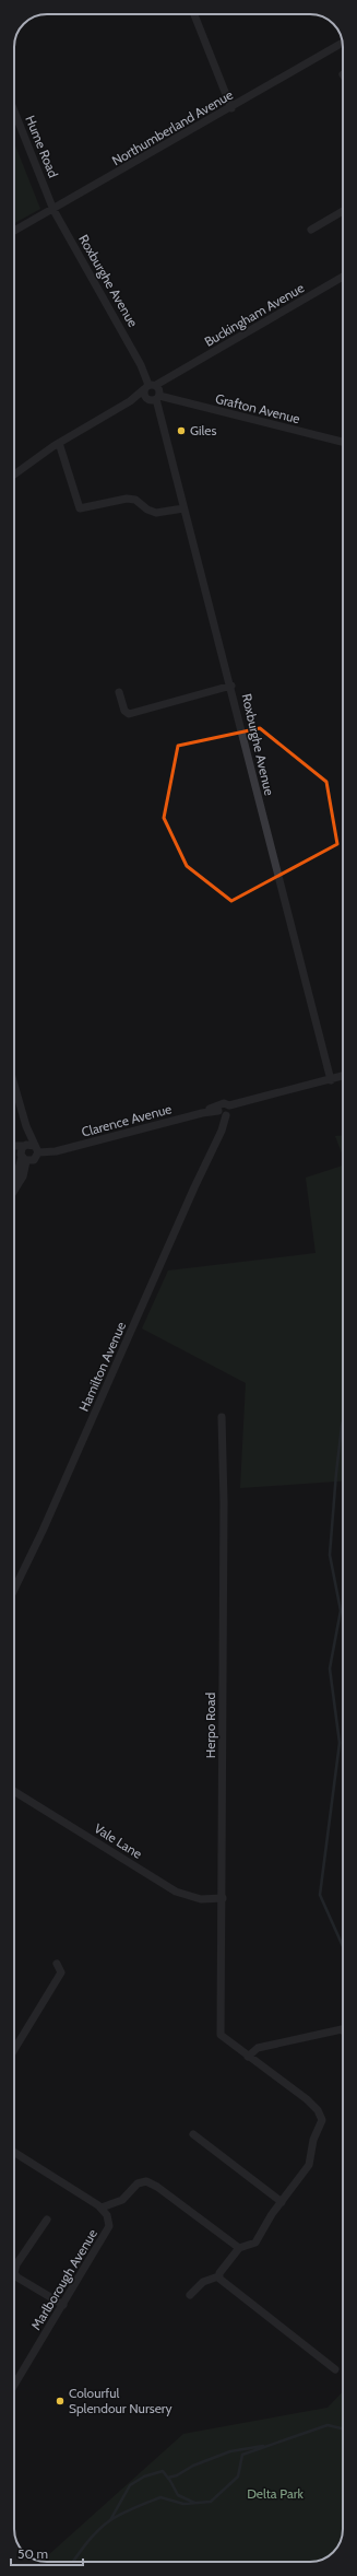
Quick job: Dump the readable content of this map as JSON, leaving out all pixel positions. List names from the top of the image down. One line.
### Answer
{"streets":{"street":["Northumberland Avenue","Hume Road","Roxburghe Avenue","Buckingham Avenue","Grafton Avenue","Clarence Avenue","Hamilton Avenue","Herpo Road","Vale Lane","Marlborough Avenue"]},"crossings":[["Northumberland Avenue","Hume Road"],["Northumberland Avenue","Roxburghe Avenue"],["Hume Road","Roxburghe Avenue"],["Roxburghe Avenue","Buckingham Avenue"],["Roxburghe Avenue","Grafton Avenue"],["Roxburghe Avenue","Clarence Avenue"],["Buckingham Avenue","Grafton Avenue"],["Clarence Avenue","Hamilton Avenue"],["Herpo Road","Vale Lane"]],"parks":["Delta Park"],"places":["Giles","Colourful Splendour Nursery"],"scale_bar":"50 m"}
